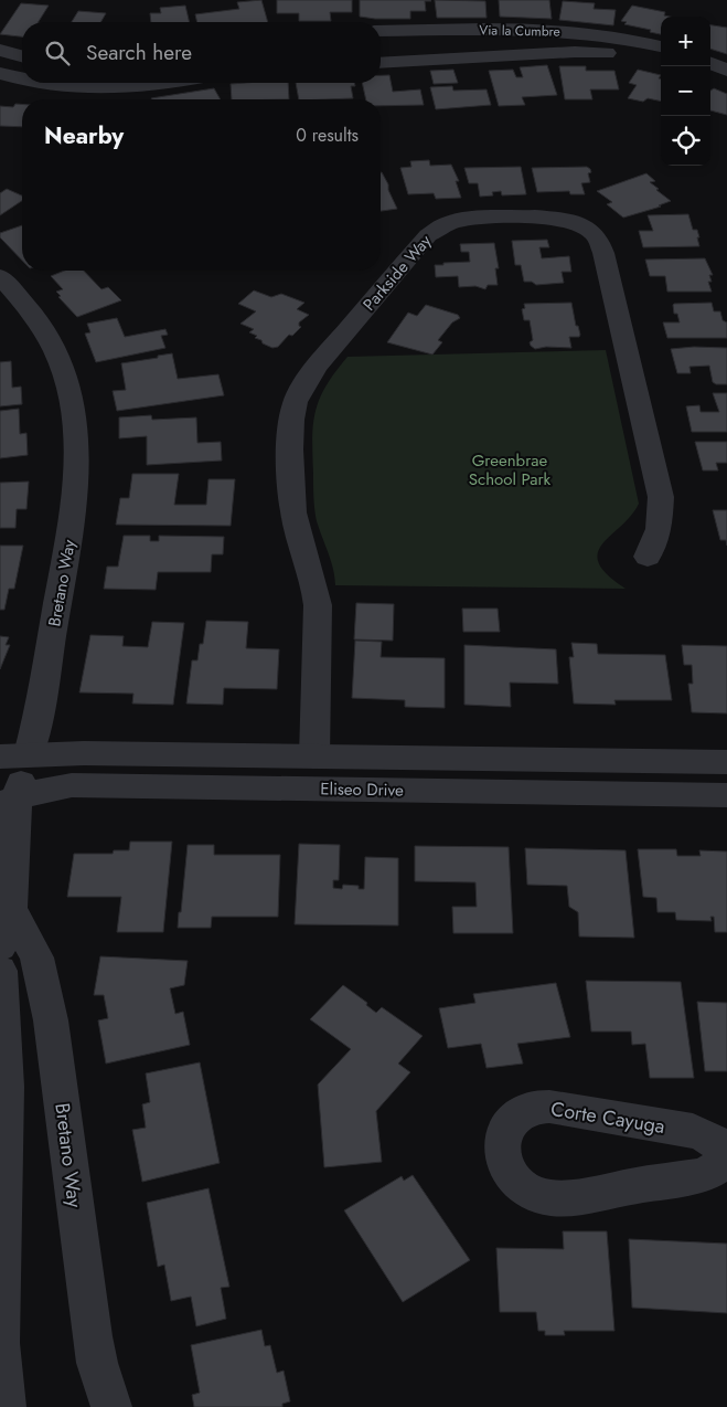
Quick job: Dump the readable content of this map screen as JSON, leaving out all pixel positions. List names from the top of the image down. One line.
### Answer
{"streets":{"street":["Via la Cumbre","Parkside Way","Bretano Way","Eliseo Drive","Corte Cayuga"]},"crossings":[["Parkside Way","Eliseo Drive"],["Bretano Way","Eliseo Drive"]],"parks":["Greenbrae School Park"],"page":{"map_buttons":["+","−"],"search":"Search here","heading":["Nearby","0 results"]}}
